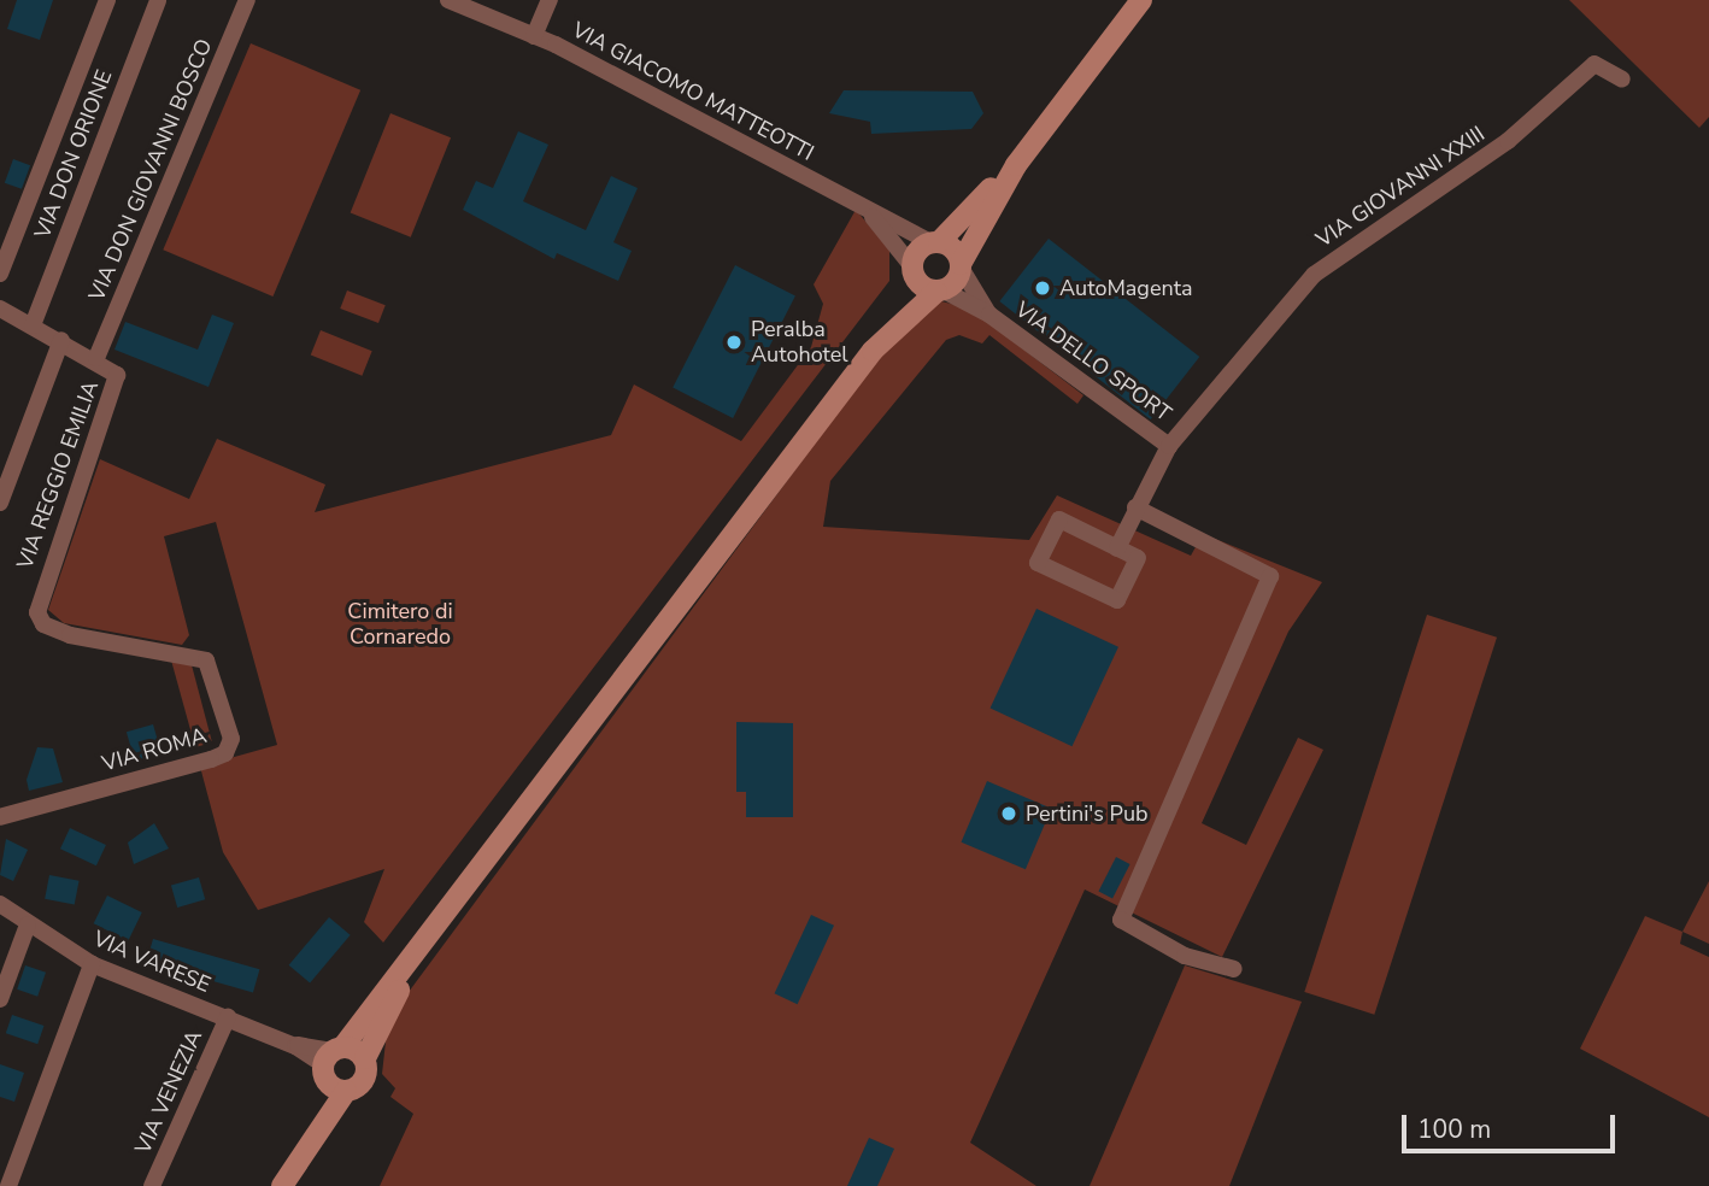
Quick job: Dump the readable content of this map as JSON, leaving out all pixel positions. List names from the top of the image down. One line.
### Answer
{"streets":{"street":["VIA GIACOMO MATTEOTTI","VIA DON ORIONE","VIA DON GIOVANNI BOSCO","VIA GIOVANNI XXIII","VIA DELLO SPORT","VIA REGGIO EMILIA","VIA ROMA","VIA VARESE","VIA VENEZIA"]},"crossings":[["VIA GIACOMO MATTEOTTI","VIA DELLO SPORT"],["VIA DON GIOVANNI BOSCO","VIA REGGIO EMILIA"],["VIA GIOVANNI XXIII","VIA DELLO SPORT"],["VIA REGGIO EMILIA","VIA ROMA"],["VIA VARESE","VIA VENEZIA"]],"parks":["Cimitero di Cornaredo"],"places":["AutoMagenta","Peralba Autohotel","Pertini's Pub"],"scale_bar":"100 m"}
